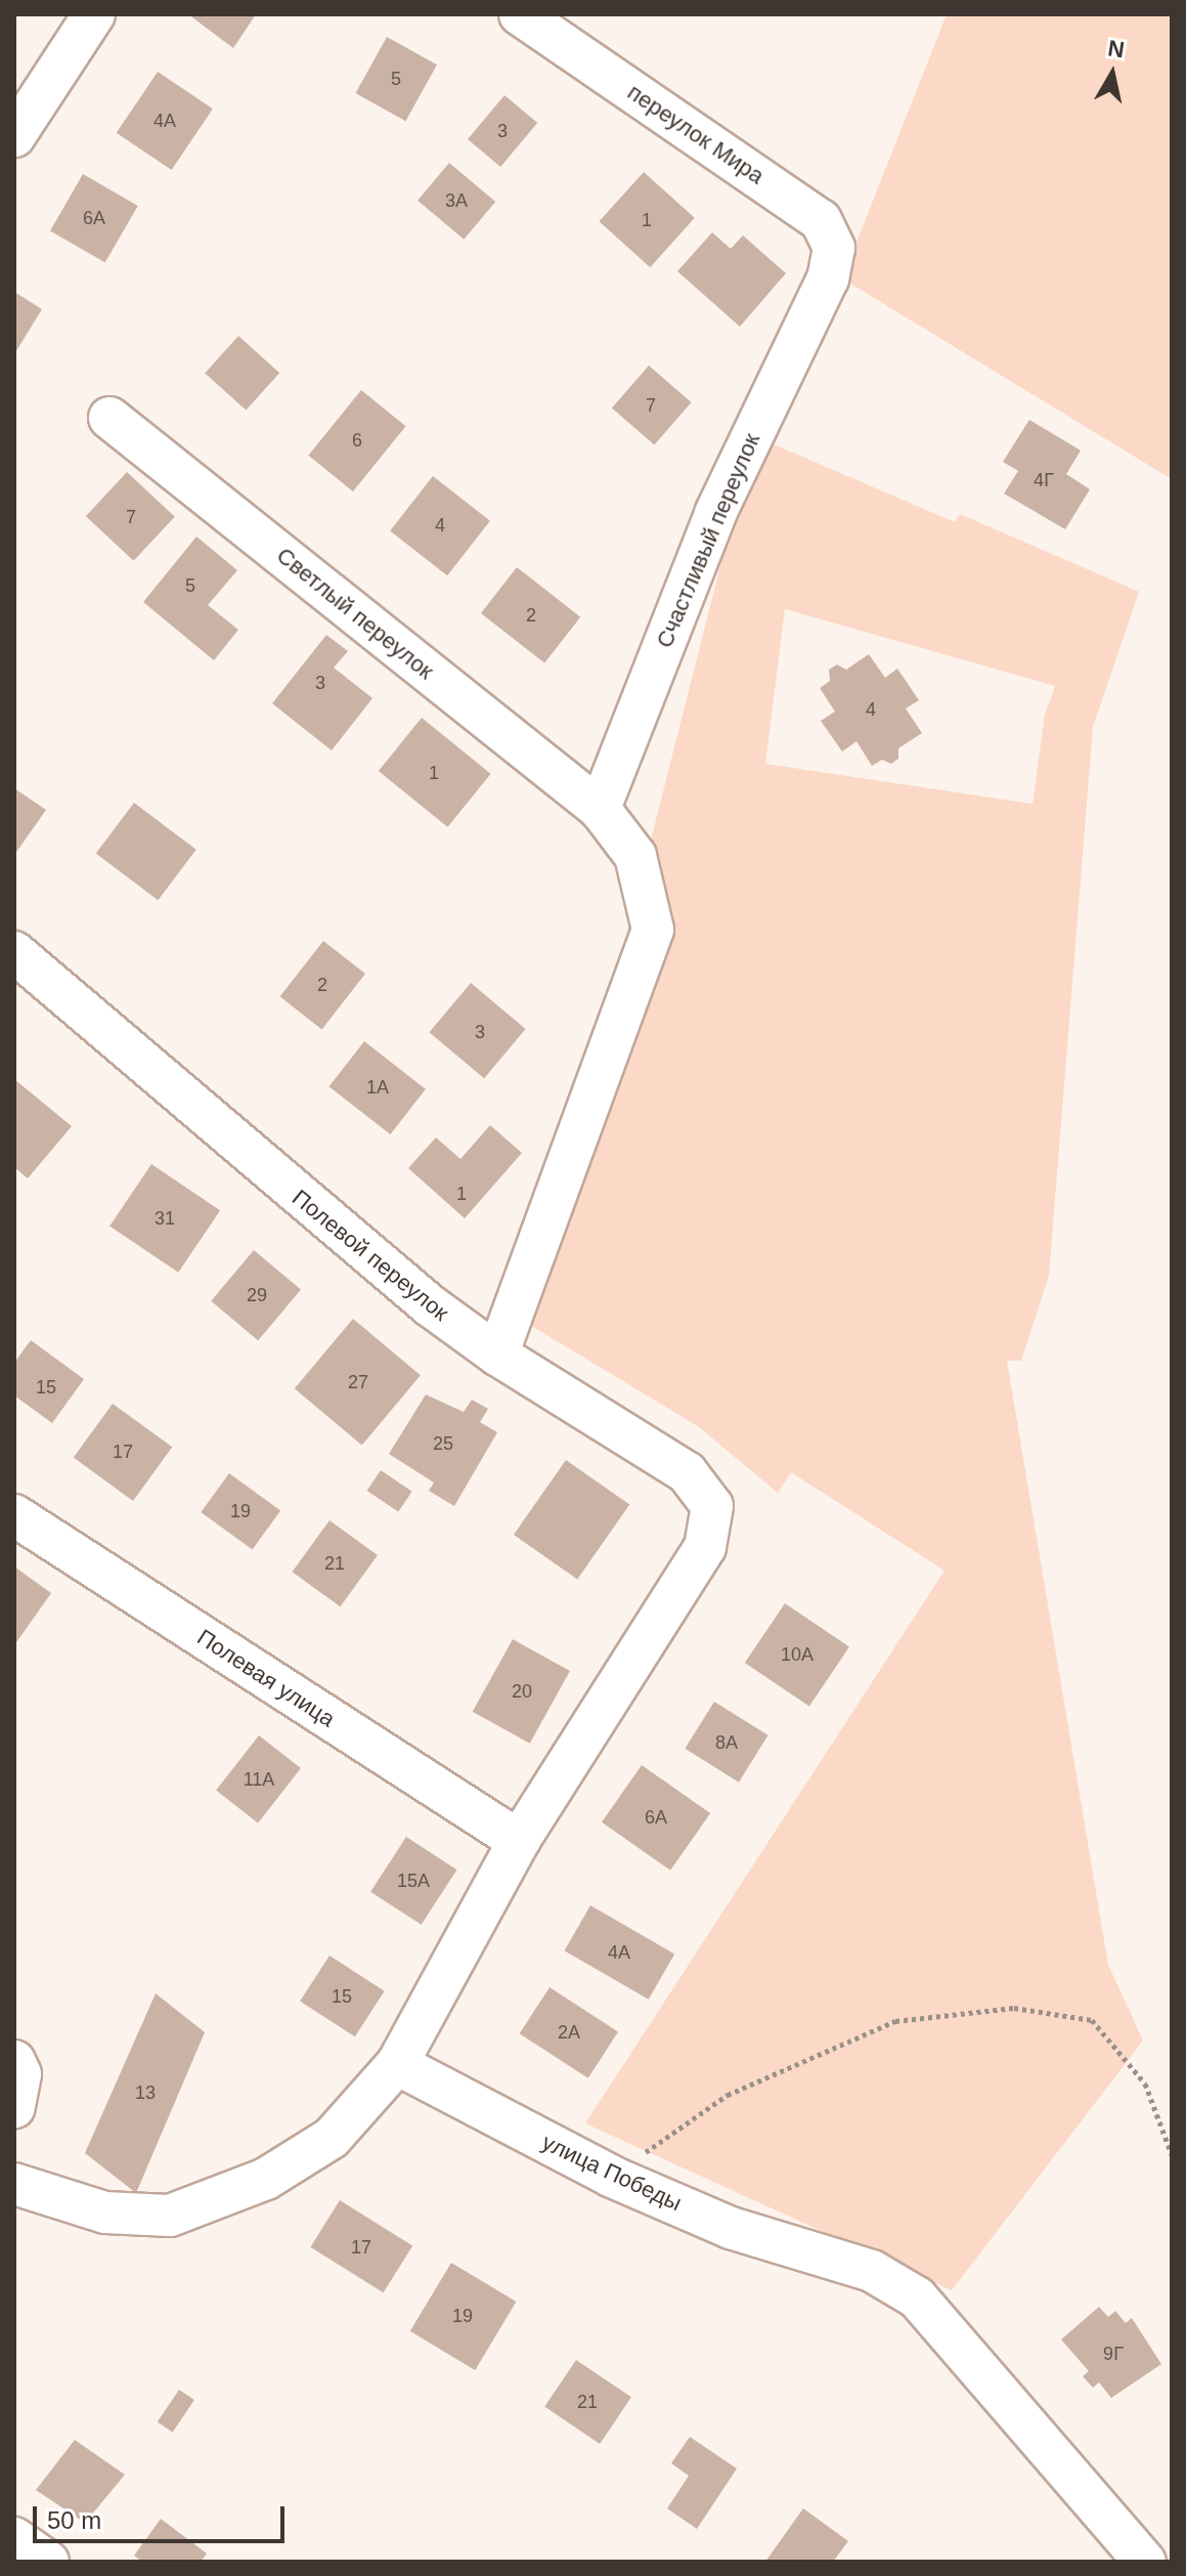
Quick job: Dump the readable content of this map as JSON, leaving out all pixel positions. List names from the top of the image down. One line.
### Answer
{"streets":{"street":["переулок Мира","Счастливый переулок","Светлый переулок","Полевой переулок","Полевая улица","улица Победы"]},"crossings":[["переулок Мира","Счастливый переулок"],["Счастливый переулок","Светлый переулок"],["Светлый переулок","Полевой переулок"],["Полевой переулок","Полевая улица"]],"house_numbers":["5","4А","3","3А","6А","1","7","6","4Г","7","4","5","2","3","4","1","2","3","1А","1","31","29","27","15","25","17","19","21","10А","20","8А","11А","6А","15А","4А","15","2А","13","17","19","9Г","21"],"scale_bar":"50 m","north":"top"}
